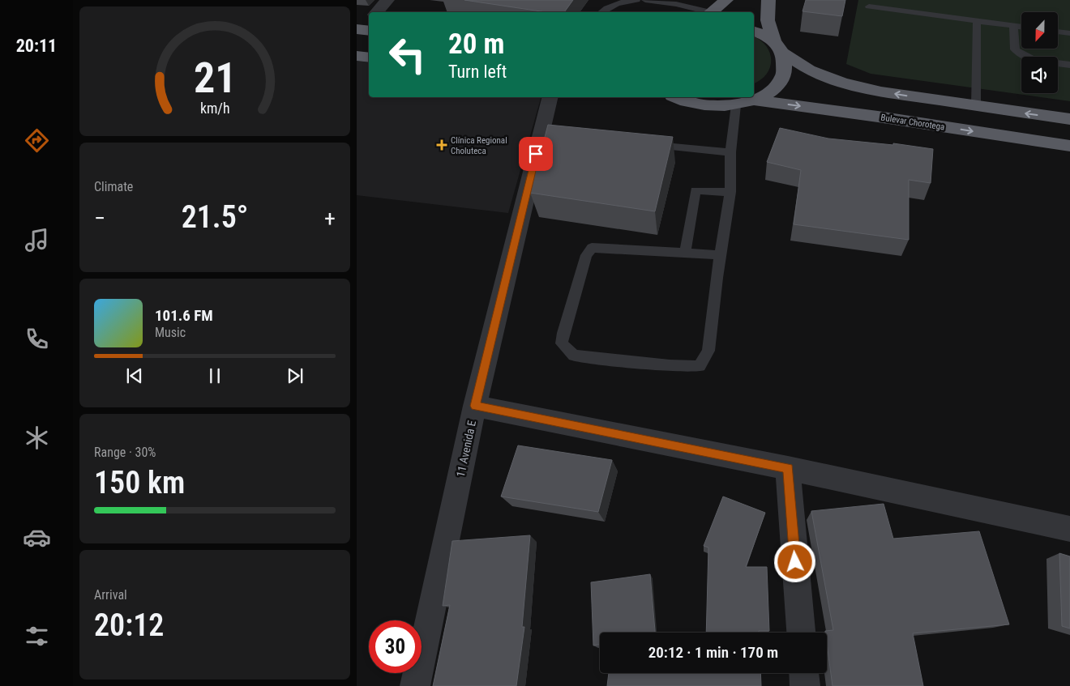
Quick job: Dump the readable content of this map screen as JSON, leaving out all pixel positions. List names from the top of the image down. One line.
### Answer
{"streets":{"highway":["Bulevar Chorotega"],"street":["11 Avenida E"]},"places":{"health":["Clínica Regional Choluteca"]},"north":"bottom","page":{"tabs":"20:11","turn":["20 m","Turn left"],"tile":["Climate",["Range · 30%","150 km"],["Arrival","20:12"]],"heat":["−","21.5°","+"],"song":["101.6 FM","Music"],"limit":"30","trip":"20:12 · 1 min · 170 m","gauge":["21","km/h"]}}
